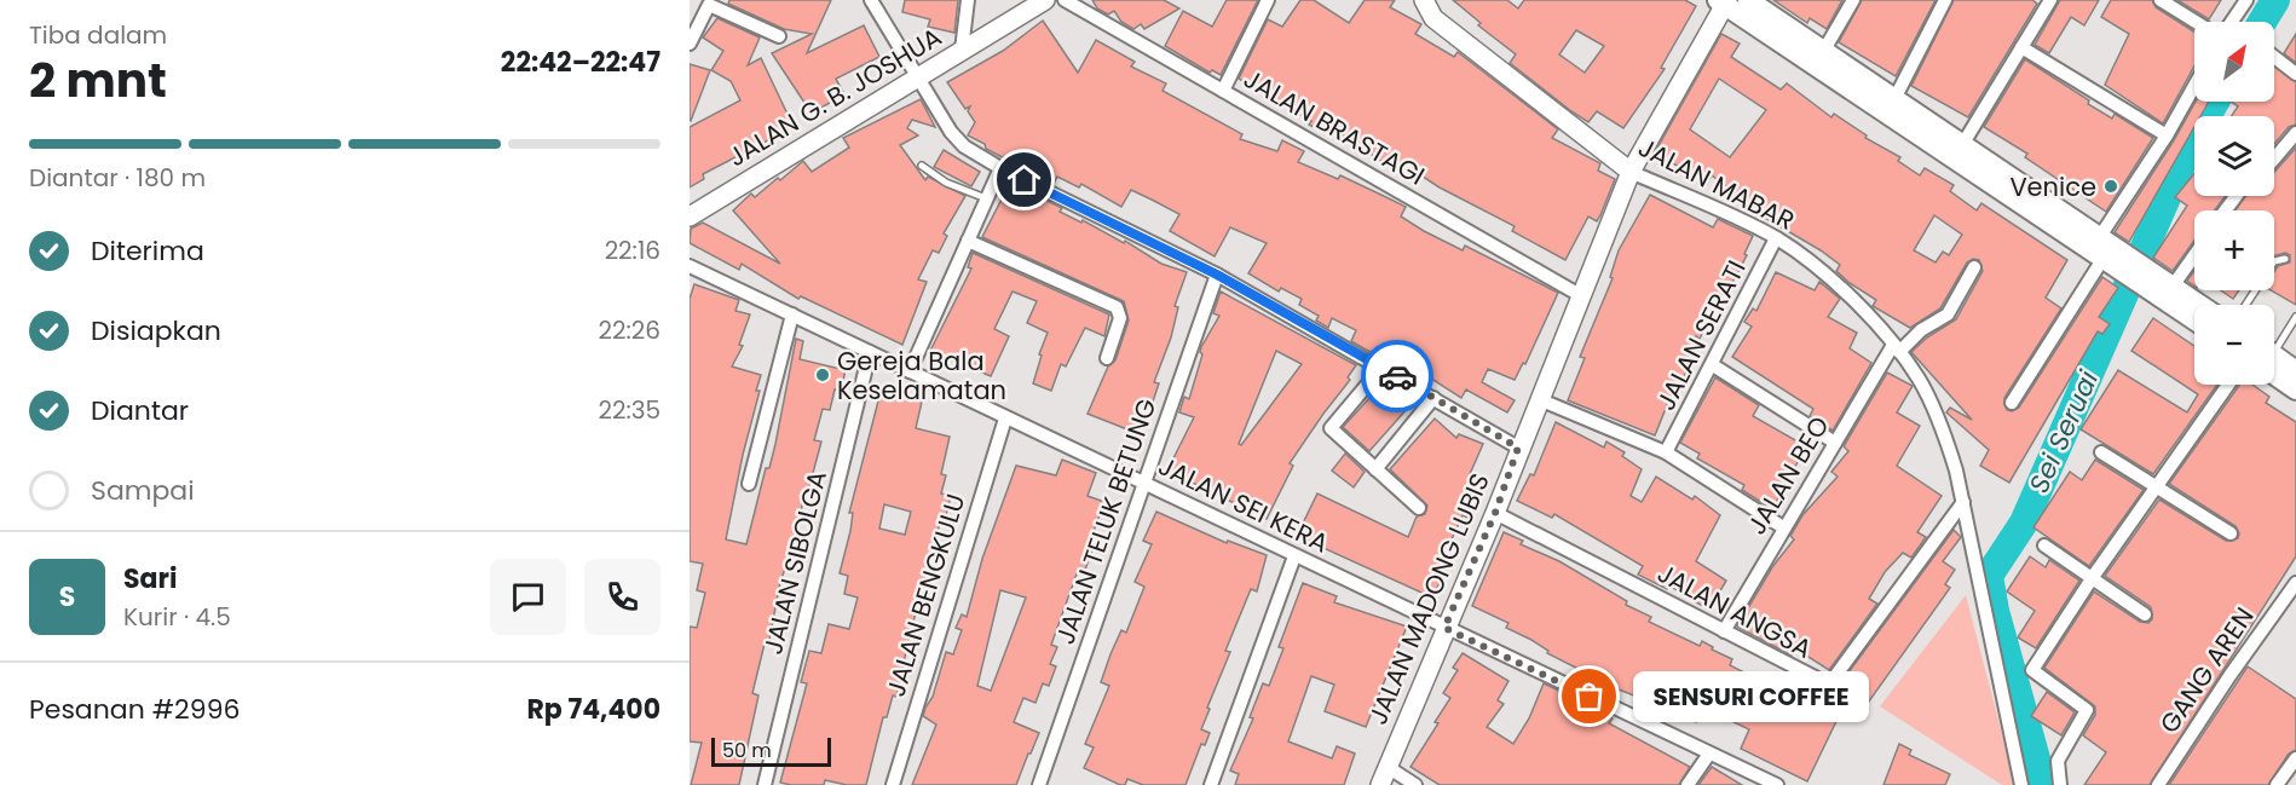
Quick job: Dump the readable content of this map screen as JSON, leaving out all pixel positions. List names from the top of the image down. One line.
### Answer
{"streets":{"street":["JALAN G. B. JOSHUA","JALAN BRASTAGI","JALAN MABAR","JALAN SERATI","JALAN BEO","JALAN SEI KERA","JALAN TELUK BETUNG","JALAN SIBOLGA","JALAN BENGKULU","JALAN MADONG LUBIS","JALAN ANGSA","GANG AREN"]},"crossings":[["JALAN BRASTAGI","JALAN MADONG LUBIS"],["JALAN MABAR","JALAN SERATI"],["JALAN MABAR","JALAN BEO"],["JALAN MABAR","JALAN MADONG LUBIS"],["JALAN MABAR","JALAN ANGSA"],["JALAN BEO","JALAN ANGSA"],["JALAN SEI KERA","JALAN TELUK BETUNG"],["JALAN SEI KERA","JALAN SIBOLGA"],["JALAN SEI KERA","JALAN BENGKULU"],["JALAN SEI KERA","JALAN MADONG LUBIS"],["JALAN MADONG LUBIS","JALAN ANGSA"]],"water":["Sei Seruai"],"places":["Venice","Gereja Bala Keselamatan","SENSURI COFFEE"],"scale_bar":"50 m","north":"top right","page":{"heading":["2 mnt","Tiba dalam","22:42–22:47"],"panel":["Sari","Kurir · 4.5","Pesanan #2996","Rp 74,400"],"map_buttons":["+","−"],"bar":"Diantar · 180 m","list":[["Diterima","22:16"],["Disiapkan","22:26"],["Diantar","22:35"],"Sampai"],"round":"S","bubble":"SENSURI COFFEE","scale":"50 m"}}
